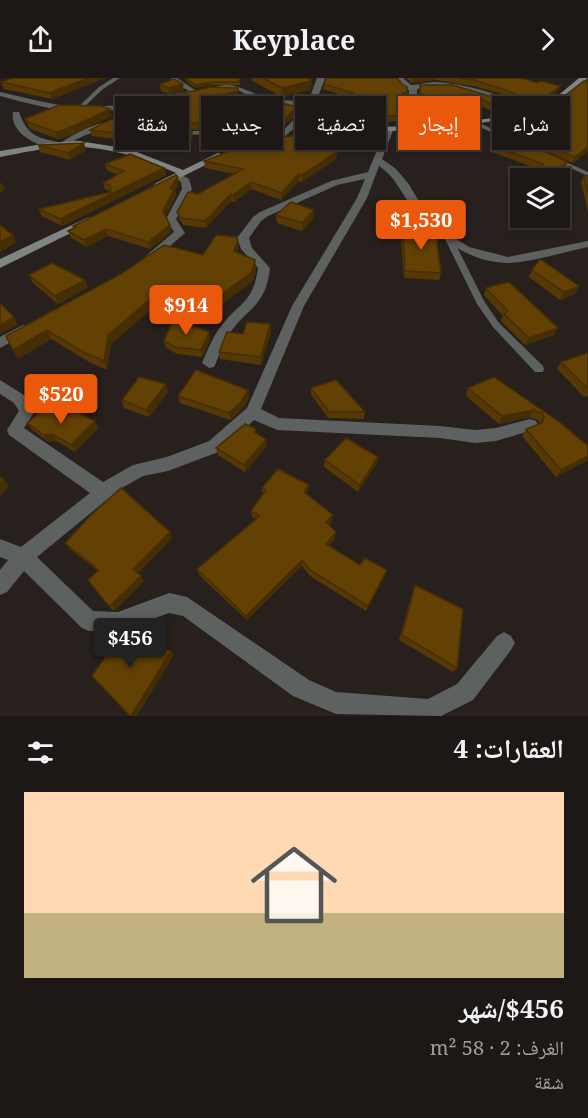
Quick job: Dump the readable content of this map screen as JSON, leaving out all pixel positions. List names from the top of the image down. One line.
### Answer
{"page":{"header":"Keyplace","chip":["شراء","إيجار","تصفية","جديد","شقة"],"price":["$1,530","$914","$520","$456"],"heading":"العقارات: 4","list":[{"name":"$456/شهر","note":"الغرف: 2 · 58 m² · شقة"}]}}
